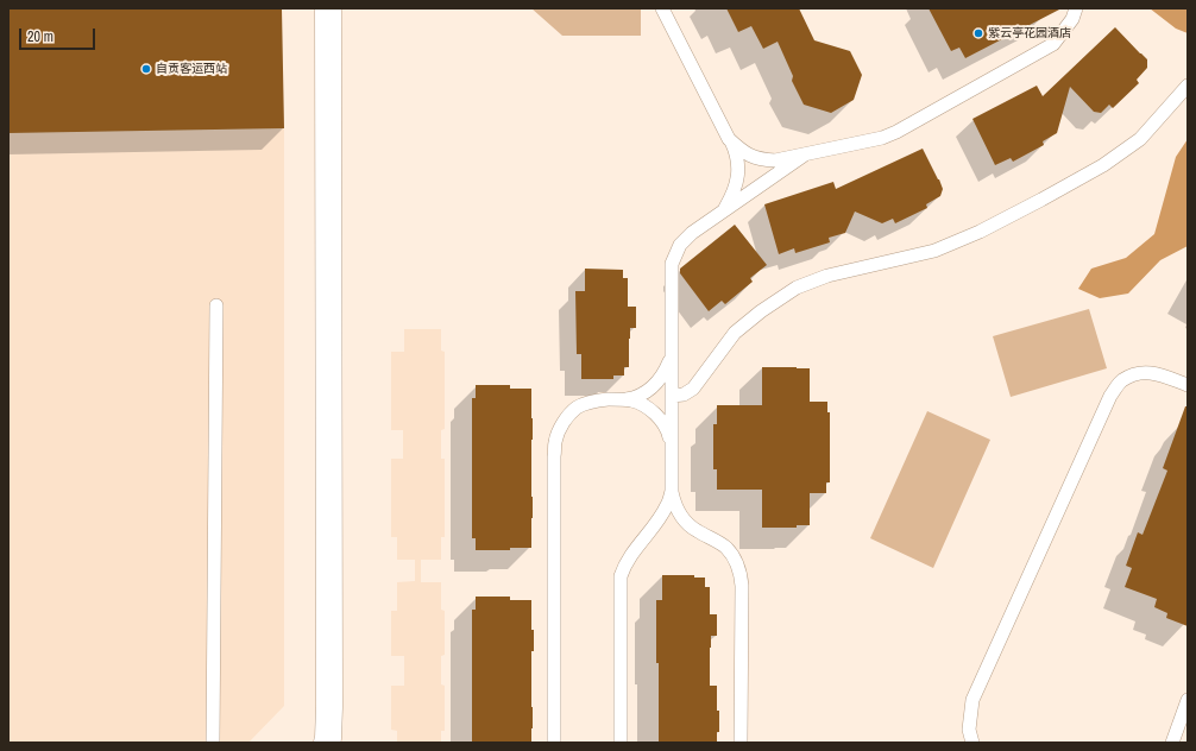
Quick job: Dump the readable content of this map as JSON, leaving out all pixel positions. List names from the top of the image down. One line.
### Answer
{"places":["紫云亭花园酒店","自贡客运西站"],"scale_bar":"20 m"}
